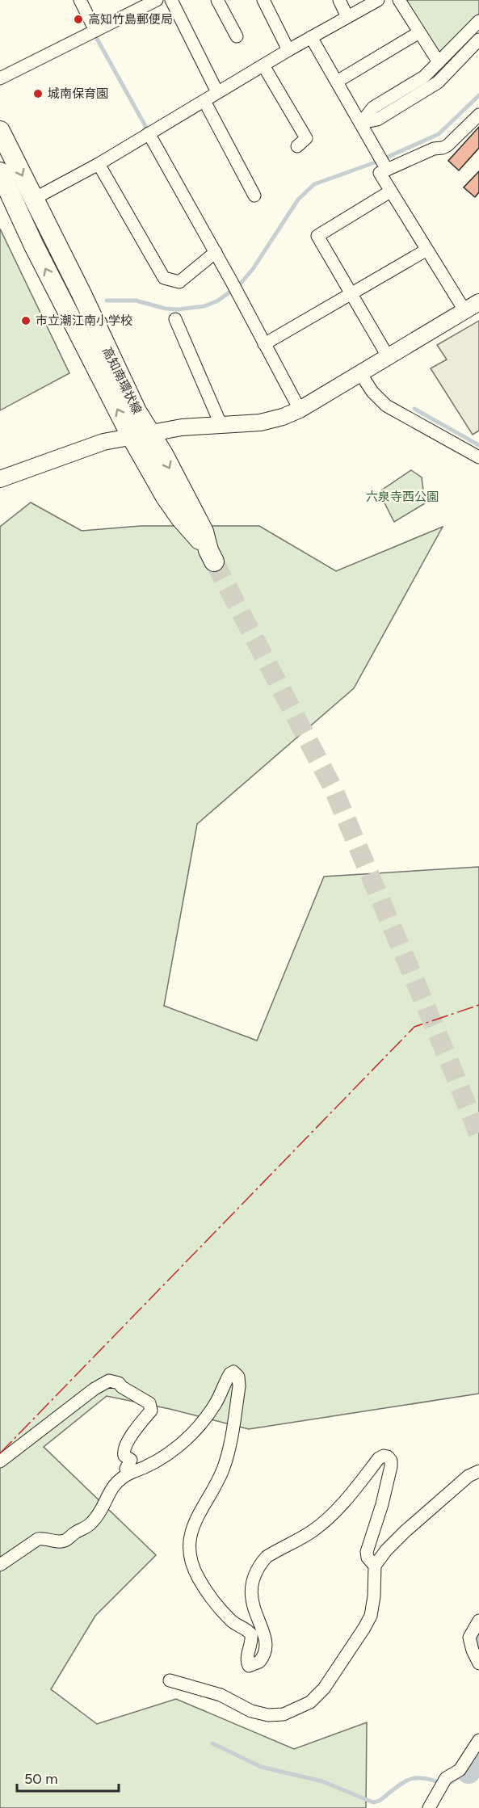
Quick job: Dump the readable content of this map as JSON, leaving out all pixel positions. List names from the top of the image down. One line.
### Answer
{"streets":{"main road":["高知南環状線"]},"parks":["六泉寺西公園"],"places":["高知竹島郵便局","城南保育園","市立潮江南小学校"],"scale_bar":"50 m"}
